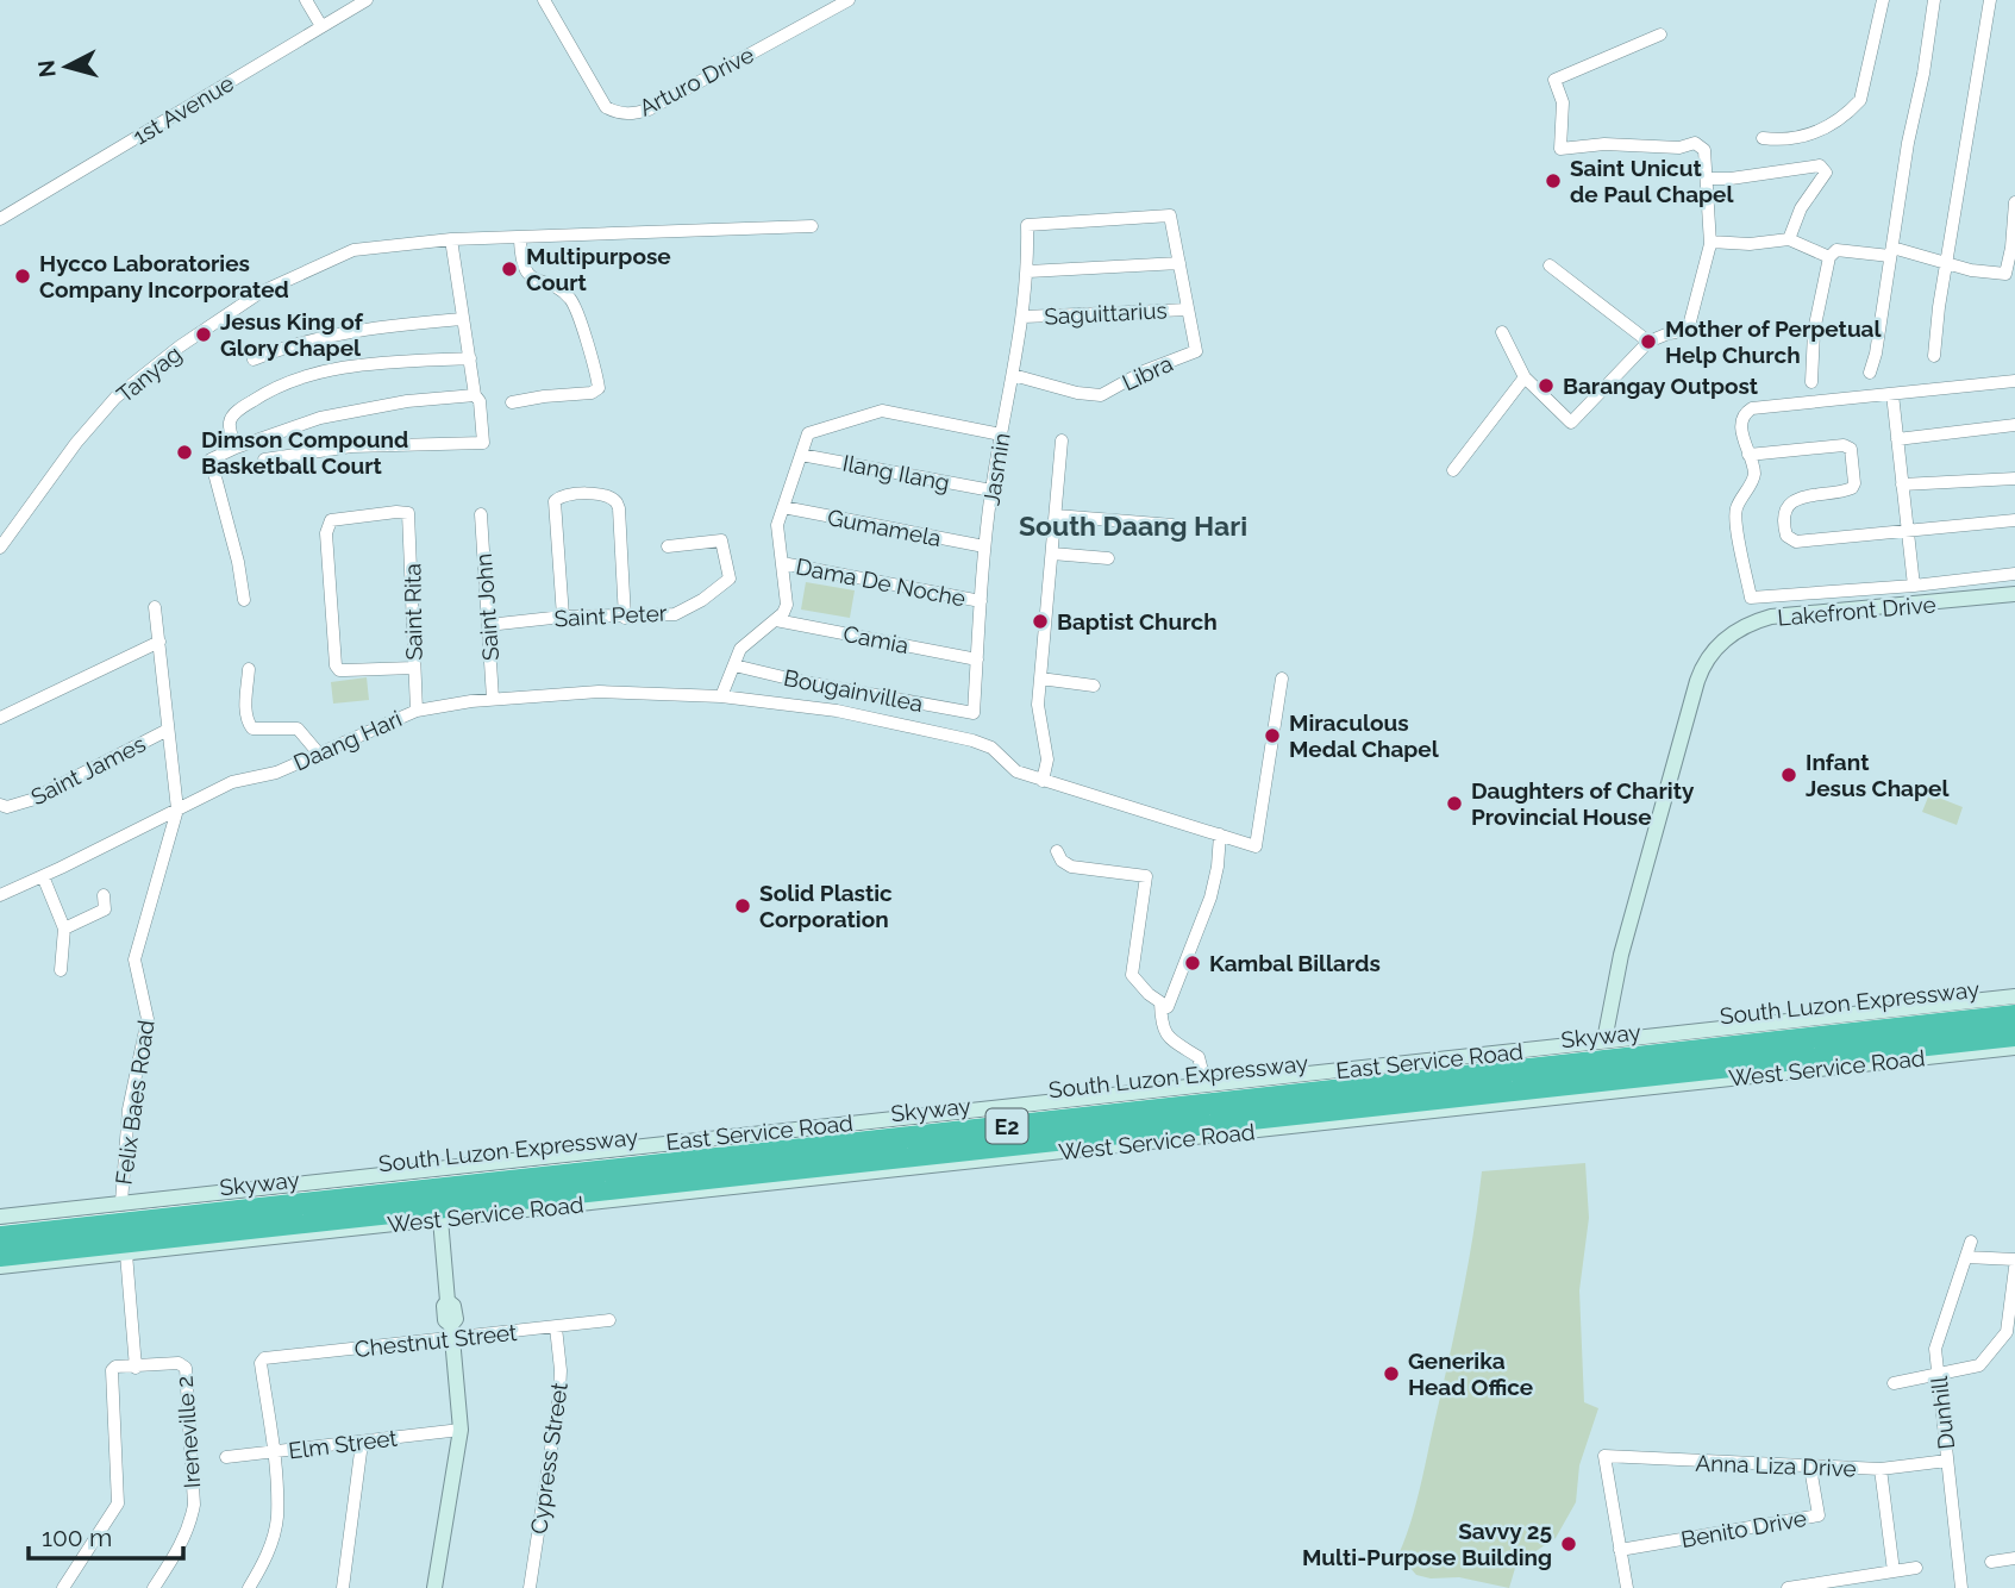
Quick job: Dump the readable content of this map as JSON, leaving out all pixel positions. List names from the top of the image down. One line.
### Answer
{"streets":{"highway":["South Luzon Expressway","Skyway","E2"],"main road":["Lakefront Drive","East Service Road","West Service Road"],"street":["Arturo Drive","1st Avenue","Saguittarius","Libra","Tanyag","Jasmin","Ilang Ilang","Gumamela","Dama De Noche","Saint John","Saint Rita","Saint Peter","Camia","Bougainvillea","Daang Hari","Saint James","Felix Baes Road","Chestnut Street","Dunhill","Ireneville 2","Elm Street","Cypress Street","Anna Liza Drive","Benito Drive"]},"crossings":[["Saguittarius","Libra"],["Saguittarius","Jasmin"],["Libra","Jasmin"],["Jasmin","Ilang Ilang"],["Jasmin","Gumamela"],["Jasmin","Dama De Noche"],["Jasmin","Camia"],["Jasmin","Bougainvillea"],["Saint John","Saint Peter"],["Saint John","Daang Hari"],["Lakefront Drive","East Service Road"],["Saint Rita","Daang Hari"],["Daang Hari","Felix Baes Road"],["South Luzon Expressway","Skyway"],["East Service Road","Felix Baes Road"],["Chestnut Street","Elm Street"],["Chestnut Street","Cypress Street"],["Dunhill","Anna Liza Drive"],["Anna Liza Drive","Benito Drive"]],"districts":["South Daang Hari"],"places":["Saint Unicut de Paul Chapel","Multipurpose Court","Hycco Laboratories Company Incorporated","Jesus King of Glory Chapel","Mother of Perpetual Help Church","Barangay Outpost","Dimson Compound Basketball Court","Baptist Church","Miraculous Medal Chapel","Infant Jesus Chapel","Daughters of Charity Provincial House","Solid Plastic Corporation","Kambal Billards","Generika Head Office","Savvy 25 Multi-Purpose Building"],"scale_bar":"100 m","north":"left"}
